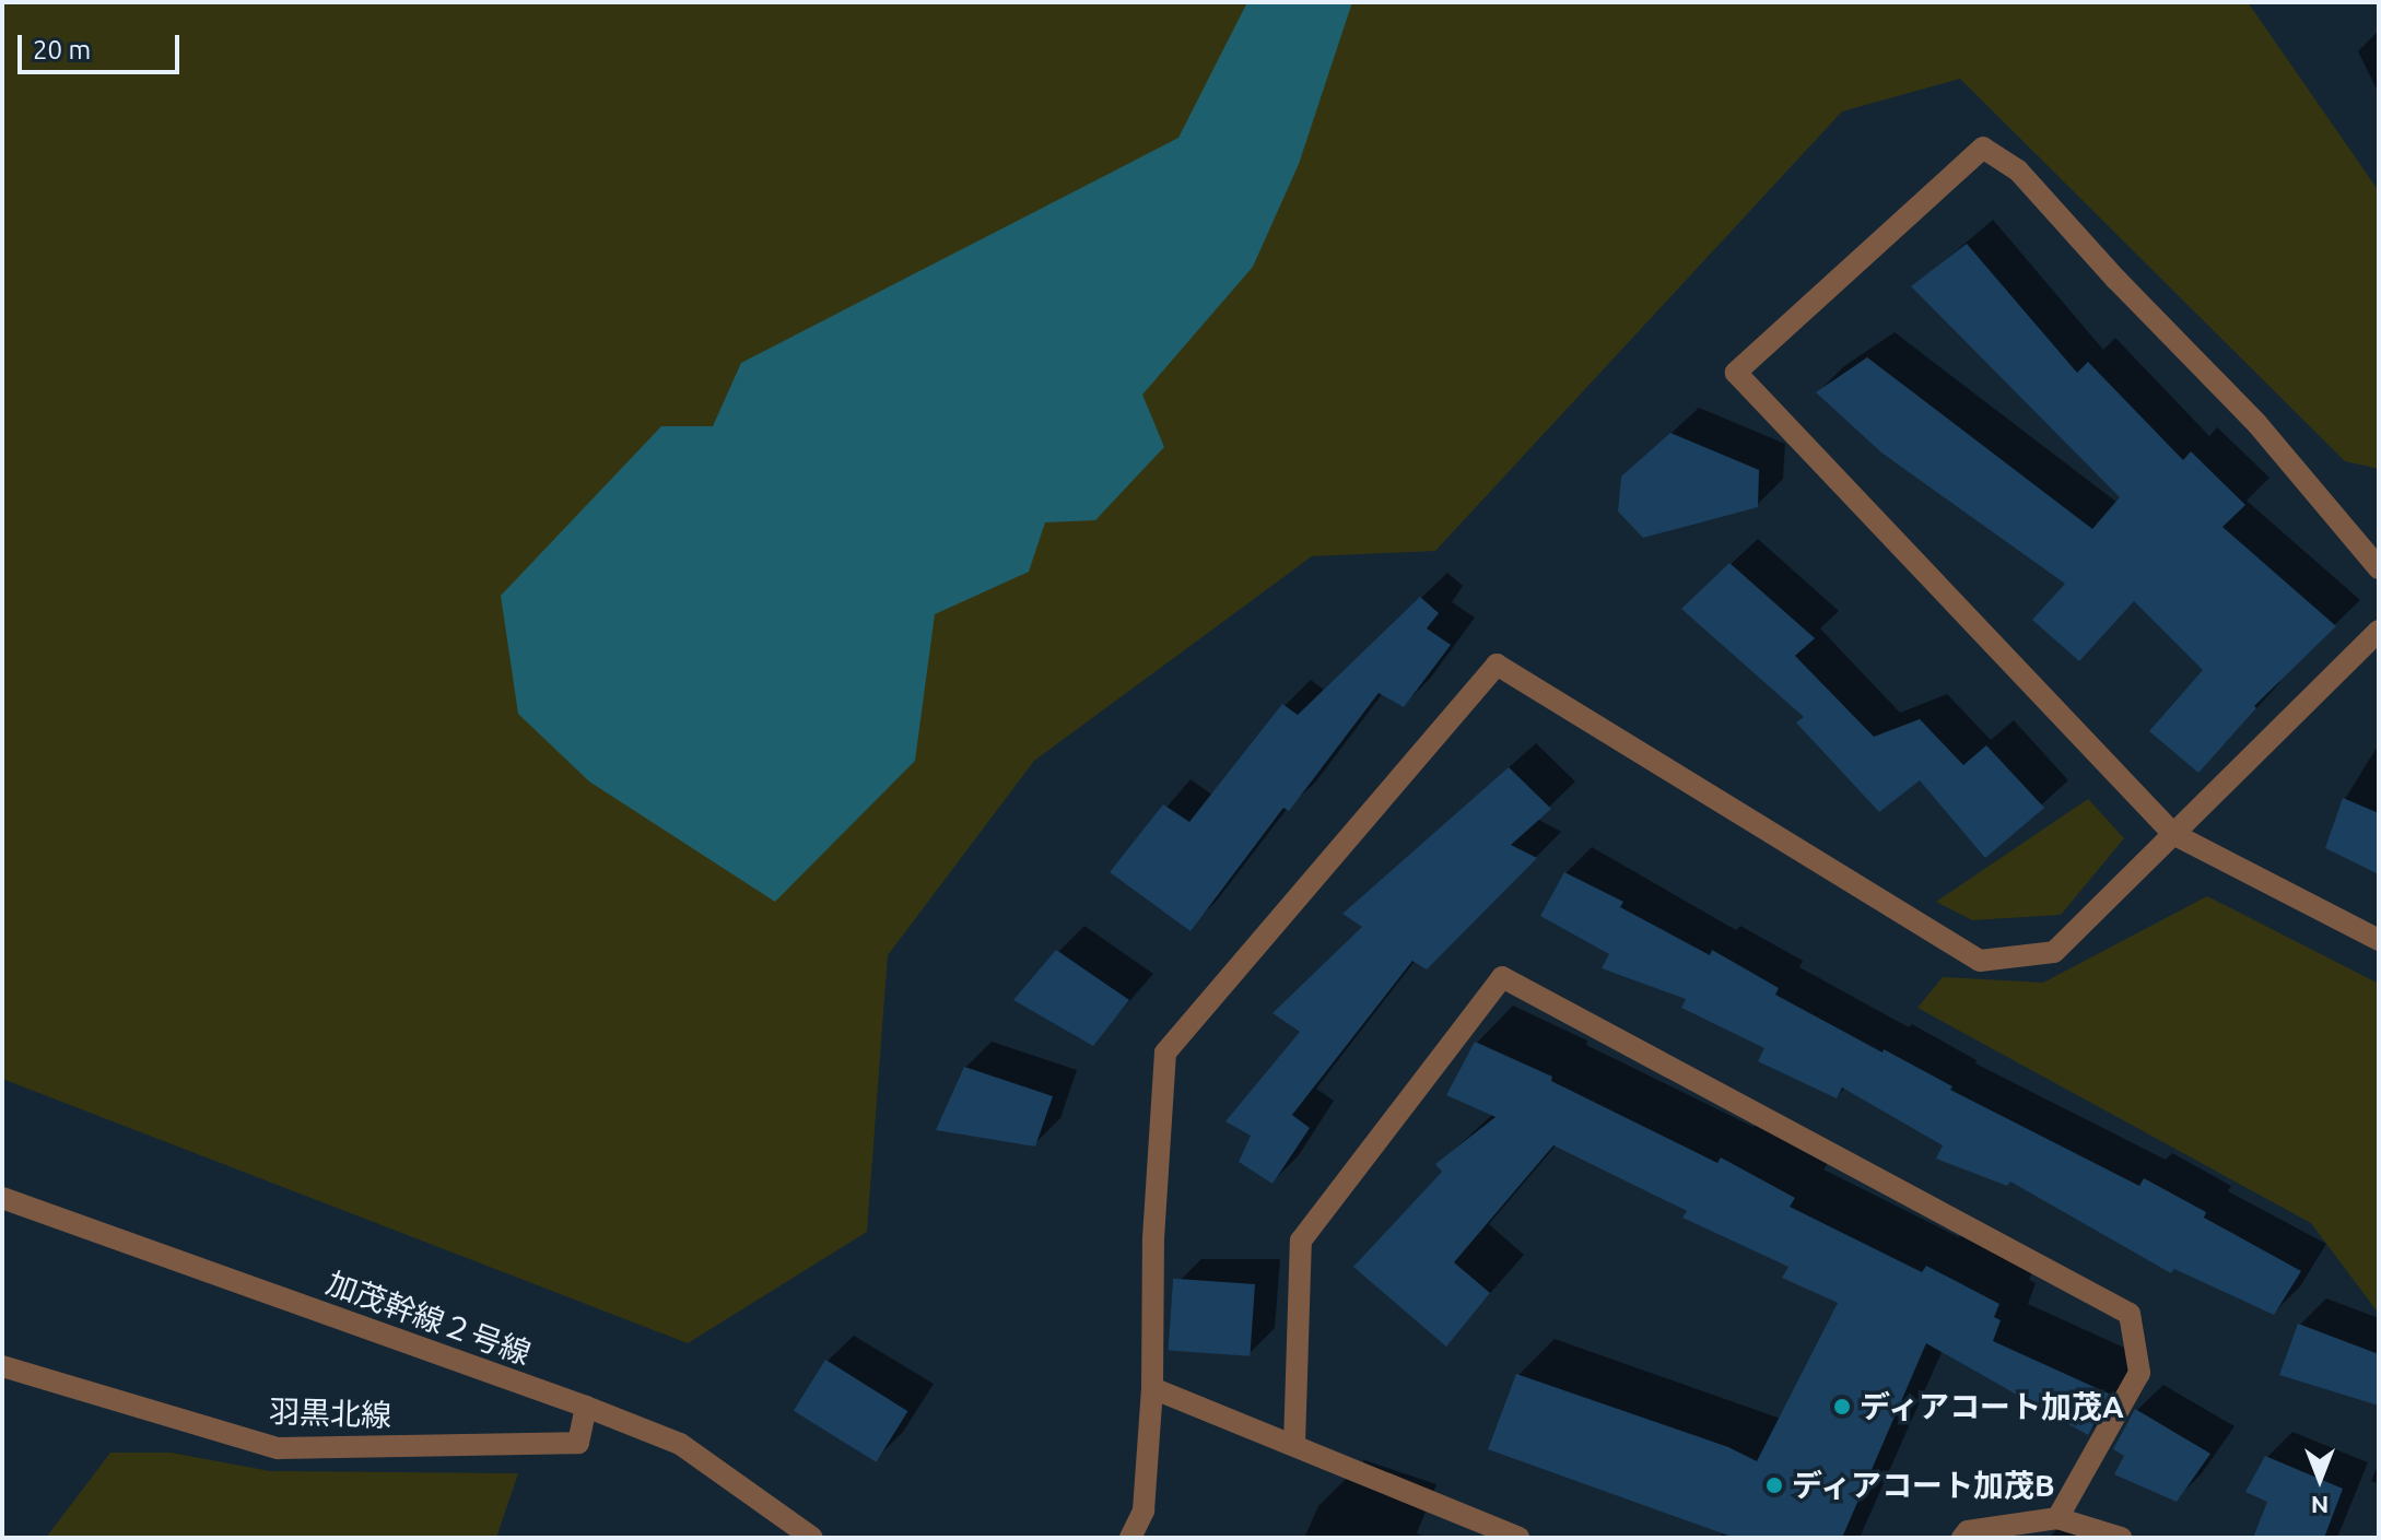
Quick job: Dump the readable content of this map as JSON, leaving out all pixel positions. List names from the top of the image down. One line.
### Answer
{"streets":{"street":["加茂幹線２号線","羽黒北線"]},"crossings":[["加茂幹線２号線","羽黒北線"]],"places":["ディアコート加茂A","ディアコート加茂B"],"scale_bar":"20 m","north":"bottom"}
